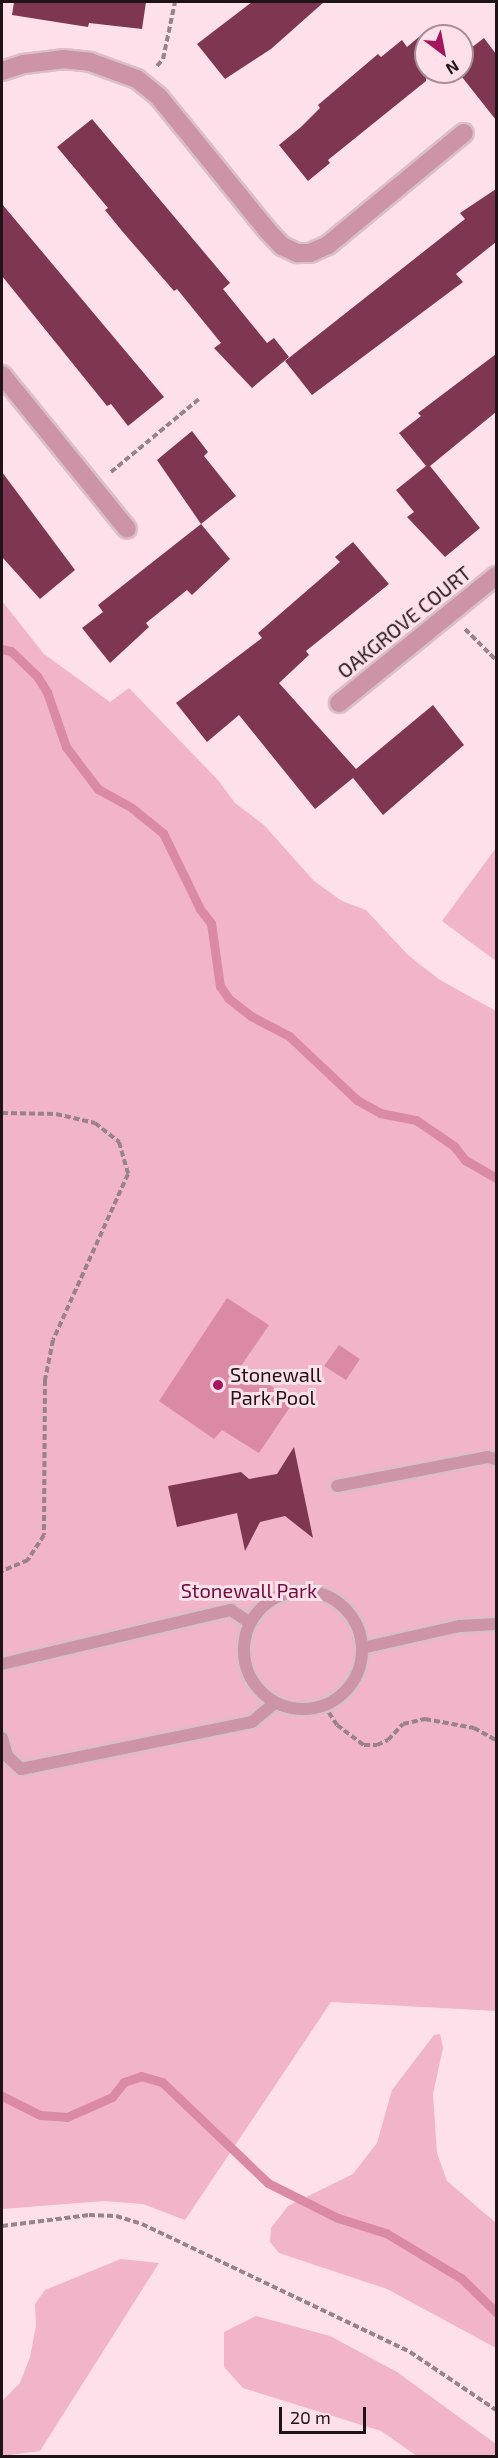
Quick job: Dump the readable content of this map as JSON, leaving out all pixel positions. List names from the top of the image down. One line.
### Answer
{"streets":{"street":["OAKGROVE COURT"]},"parks":["Stonewall Park"],"places":["Stonewall Park Pool"],"scale_bar":"20 m","north":"bottom right"}
